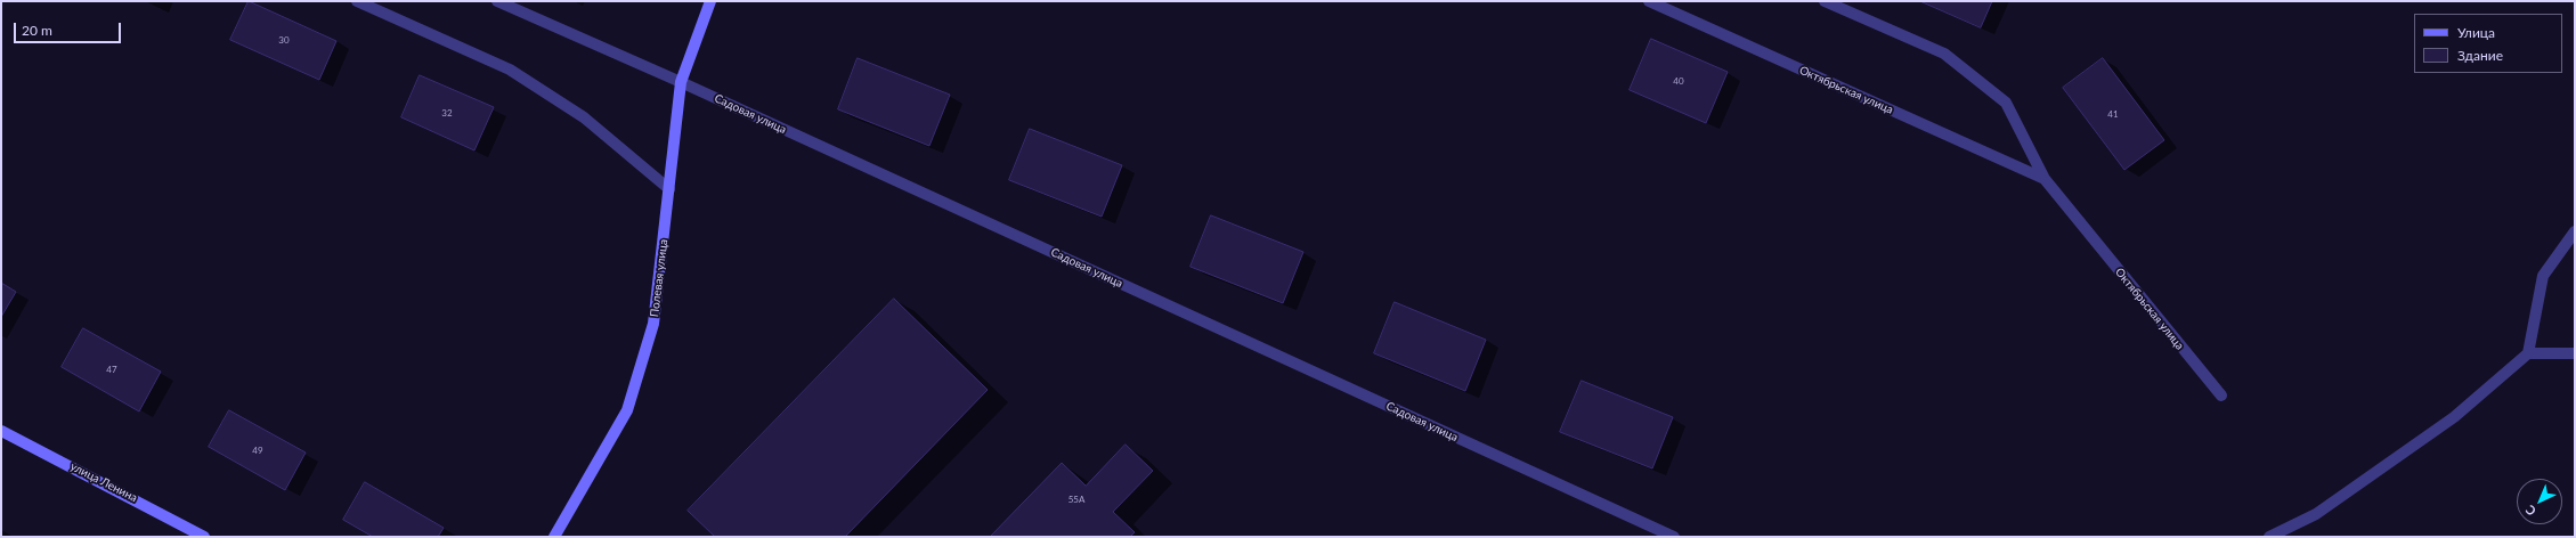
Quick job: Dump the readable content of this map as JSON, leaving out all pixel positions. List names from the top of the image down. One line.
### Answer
{"streets":{"street":["Октябрьская улица","Садовая улица","Полевая улица","улица Ленина"]},"crossings":[["Садовая улица","Полевая улица"]],"house_numbers":["30","40","32","41","47","49","55А"],"legend":["Улица","Здание"],"scale_bar":"20 m","north":"bottom left"}
